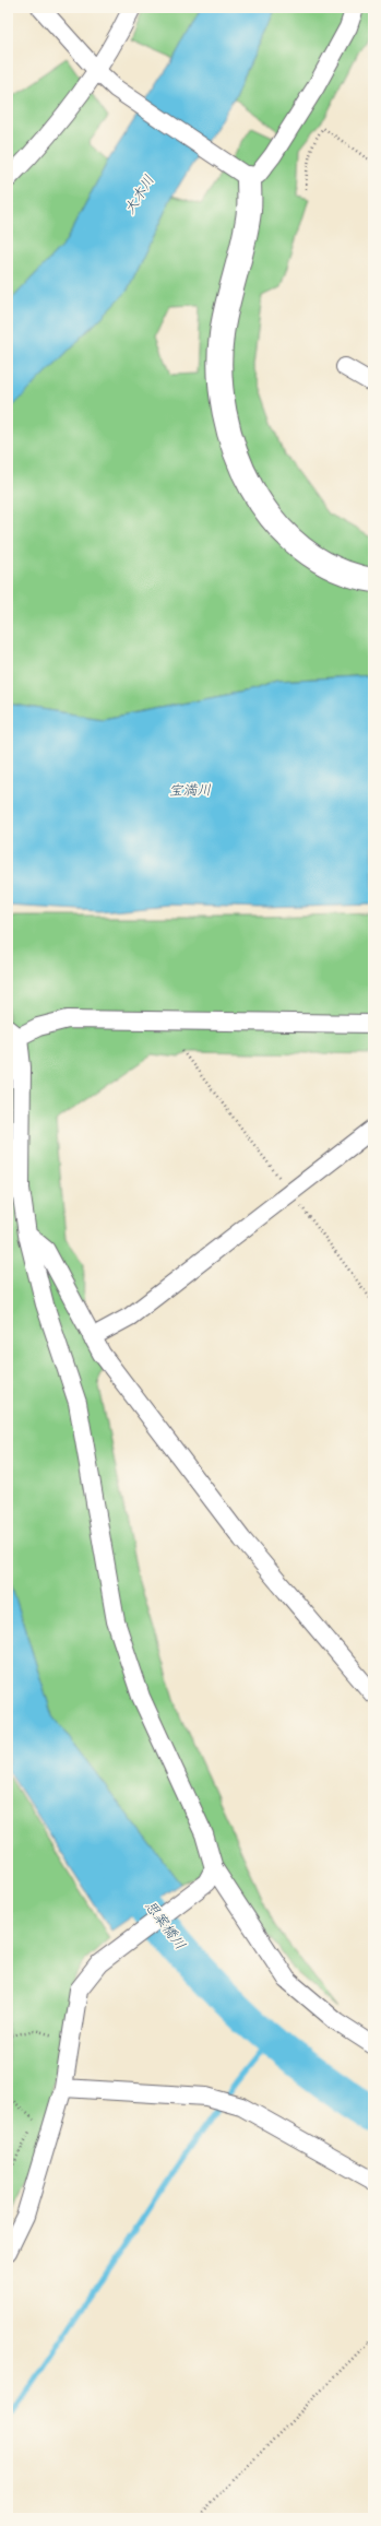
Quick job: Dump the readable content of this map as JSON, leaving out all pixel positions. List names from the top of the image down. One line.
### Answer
{"water":["大木川","宝満川","思案橋川"]}
